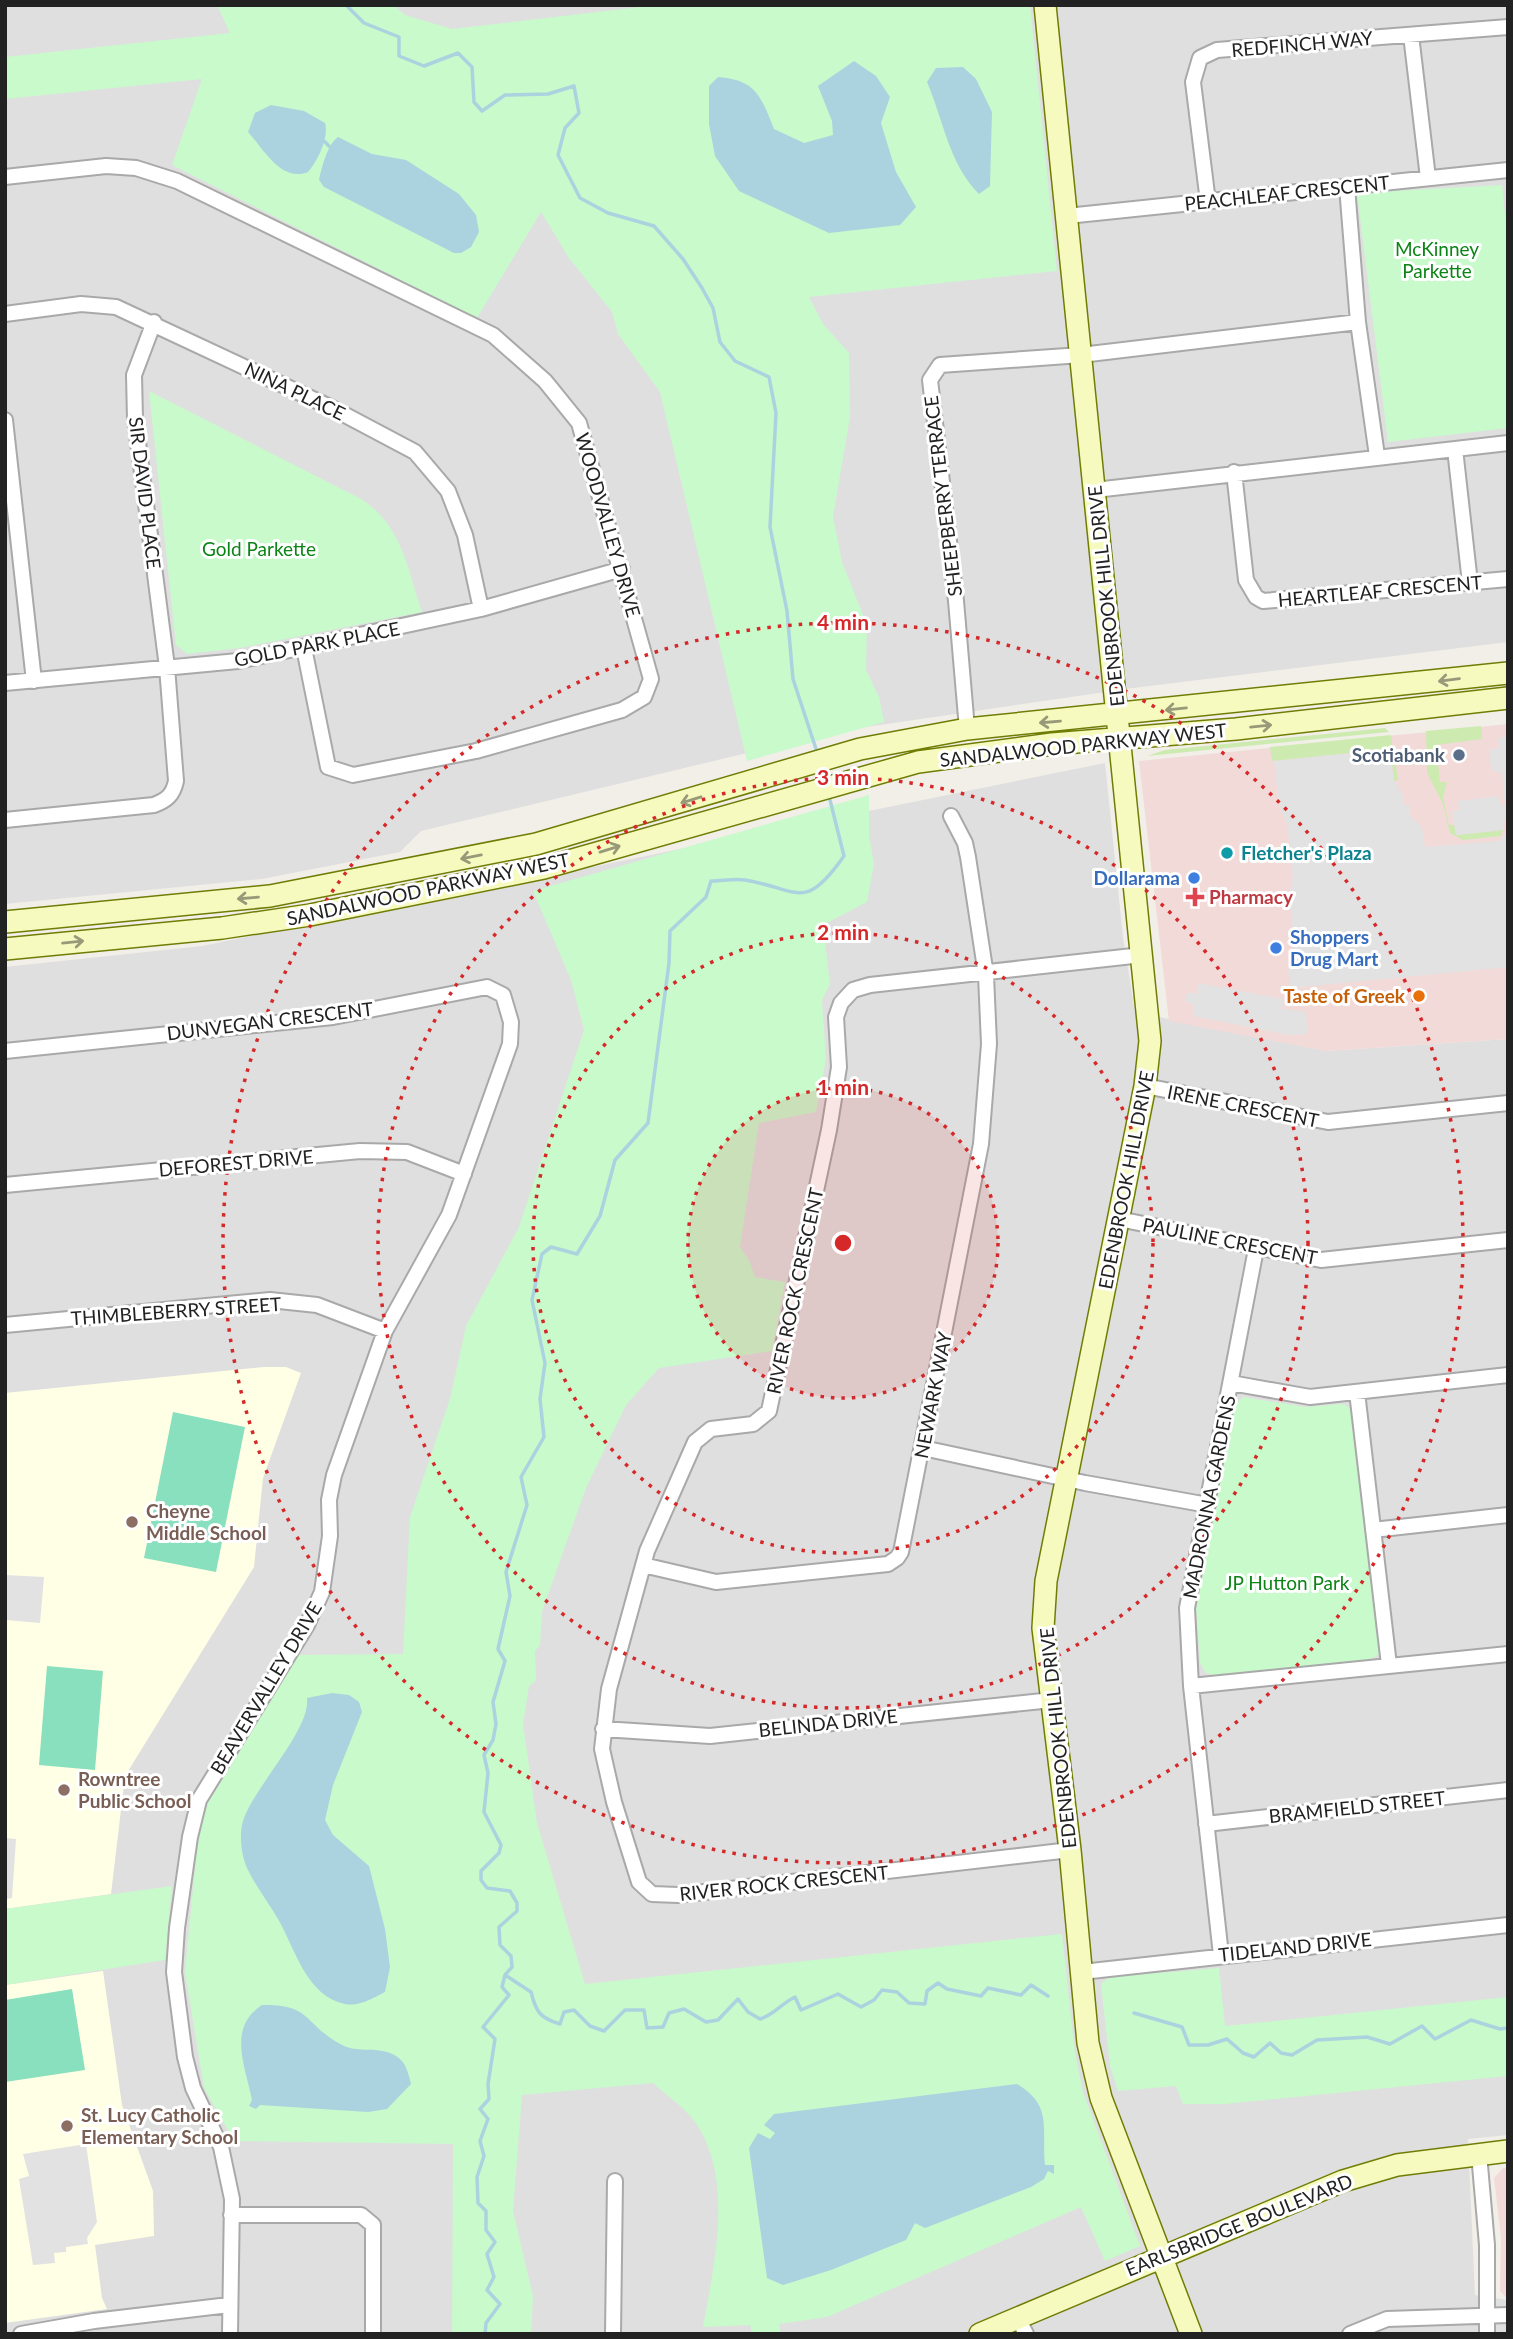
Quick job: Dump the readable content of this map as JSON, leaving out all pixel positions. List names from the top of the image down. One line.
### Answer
{"streets":{"main road":["EDENBROOK HILL DRIVE","SANDALWOOD PARKWAY WEST","EARLSBRIDGE BOULEVARD"],"street":["REDFINCH WAY","PEACHLEAF CRESCENT","NINA PLACE","SIR DAVID PLACE","SHEEPBERRY TERRACE","WOODVALLEY DRIVE","HEARTLEAF CRESCENT","GOLD PARK PLACE","DUNVEGAN CRESCENT","IRENE CRESCENT","DEFOREST DRIVE","PAULINE CRESCENT","RIVER ROCK CRESCENT","THIMBLEBERRY STREET","NEWARK WAY","MADRONNA GARDENS","BEAVERVALLEY DRIVE","BELINDA DRIVE","BRAMFIELD STREET","TIDELAND DRIVE"]},"crossings":[["REDFINCH WAY","PEACHLEAF CRESCENT"],["PEACHLEAF CRESCENT","EDENBROOK HILL DRIVE"],["NINA PLACE","SIR DAVID PLACE"],["NINA PLACE","GOLD PARK PLACE"],["SIR DAVID PLACE","GOLD PARK PLACE"],["SHEEPBERRY TERRACE","EDENBROOK HILL DRIVE"],["SHEEPBERRY TERRACE","SANDALWOOD PARKWAY WEST"],["WOODVALLEY DRIVE","GOLD PARK PLACE"],["EDENBROOK HILL DRIVE","SANDALWOOD PARKWAY WEST"],["EDENBROOK HILL DRIVE","IRENE CRESCENT"],["EDENBROOK HILL DRIVE","PAULINE CRESCENT"],["EDENBROOK HILL DRIVE","RIVER ROCK CRESCENT"],["EDENBROOK HILL DRIVE","BELINDA DRIVE"],["EDENBROOK HILL DRIVE","TIDELAND DRIVE"],["EDENBROOK HILL DRIVE","EARLSBRIDGE BOULEVARD"],["DUNVEGAN CRESCENT","DEFOREST DRIVE"],["DUNVEGAN CRESCENT","THIMBLEBERRY STREET"],["DUNVEGAN CRESCENT","BEAVERVALLEY DRIVE"],["PAULINE CRESCENT","MADRONNA GARDENS"],["RIVER ROCK CRESCENT","NEWARK WAY"],["RIVER ROCK CRESCENT","BELINDA DRIVE"],["THIMBLEBERRY STREET","BEAVERVALLEY DRIVE"],["MADRONNA GARDENS","BRAMFIELD STREET"],["MADRONNA GARDENS","TIDELAND DRIVE"]],"parks":["McKinney Parkette","Gold Parkette","JP Hutton Park"],"places":{"other":["Scotiabank","Fletcher's Plaza","Dollarama","Shoppers Drug Mart","Taste of Greek","Cheyne Middle School","Rowntree Public School","St. Lucy Catholic Elementary School"],"health":["Pharmacy"]},"rings":["4 min","3 min","2 min","1 min"]}
